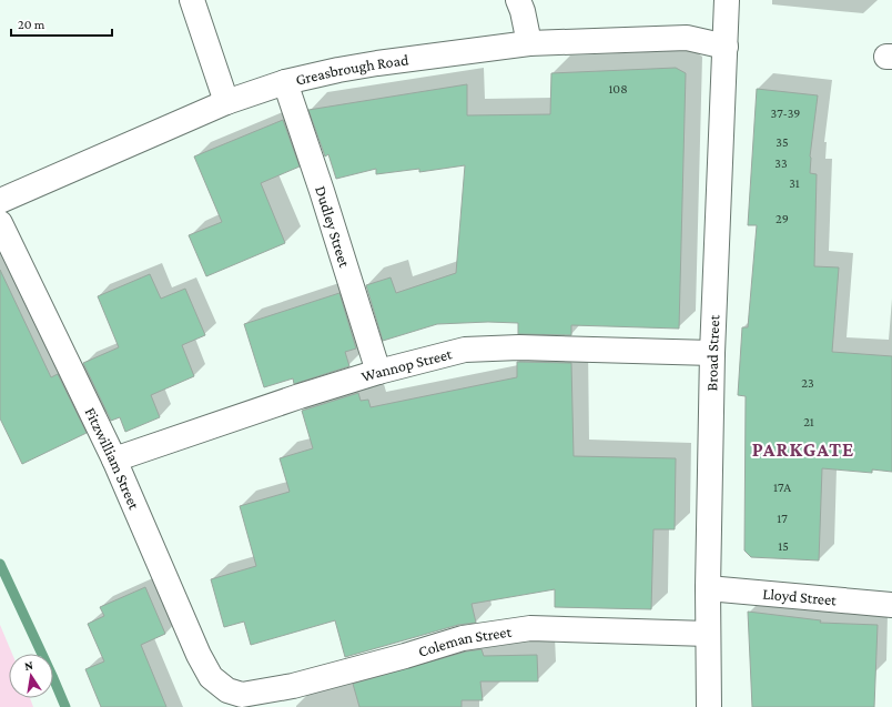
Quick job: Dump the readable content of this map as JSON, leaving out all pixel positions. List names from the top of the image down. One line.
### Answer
{"streets":{"street":["Greasbrough Road","Dudley Street","Broad Street","Wannop Street","Fitzwilliam Street","Lloyd Street","Coleman Street"]},"crossings":[["Greasbrough Road","Dudley Street"],["Greasbrough Road","Broad Street"],["Dudley Street","Wannop Street"],["Broad Street","Wannop Street"],["Broad Street","Lloyd Street"],["Broad Street","Coleman Street"],["Wannop Street","Fitzwilliam Street"],["Fitzwilliam Street","Coleman Street"]],"districts":["PARKGATE"],"house_numbers":["108","37-39","35","33","31","29","23","21","17A","17","15"],"scale_bar":"20 m","north":"top"}
